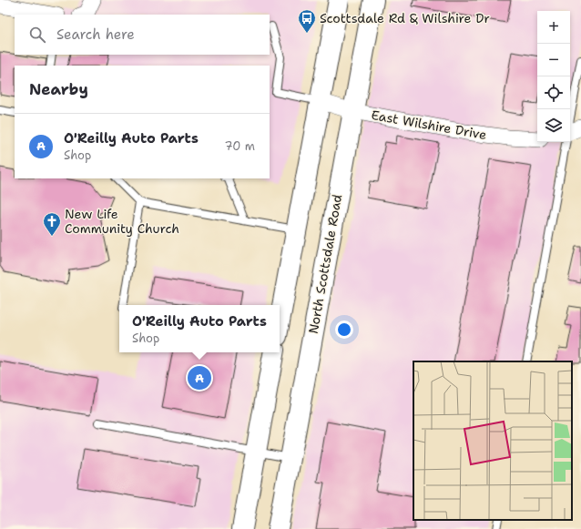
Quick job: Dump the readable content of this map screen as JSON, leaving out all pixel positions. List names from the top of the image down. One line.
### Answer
{"streets":{"main road":["North Scottsdale Road"],"street":["East Wilshire Drive"]},"crossings":[["East Wilshire Drive","North Scottsdale Road"]],"places":{"bus stop":["Scottsdale Rd & Wilshire Dr"],"church":["New Life Community Church"]},"page":{"map_buttons":["+","−"],"search":"Search here","heading":"Nearby","list":[{"mark":"A","name":"O'Reilly Auto Parts","note":"Shop","value":"70 m"}],"popup":["O'Reilly Auto Parts","Shop"],"pins":"A"}}
